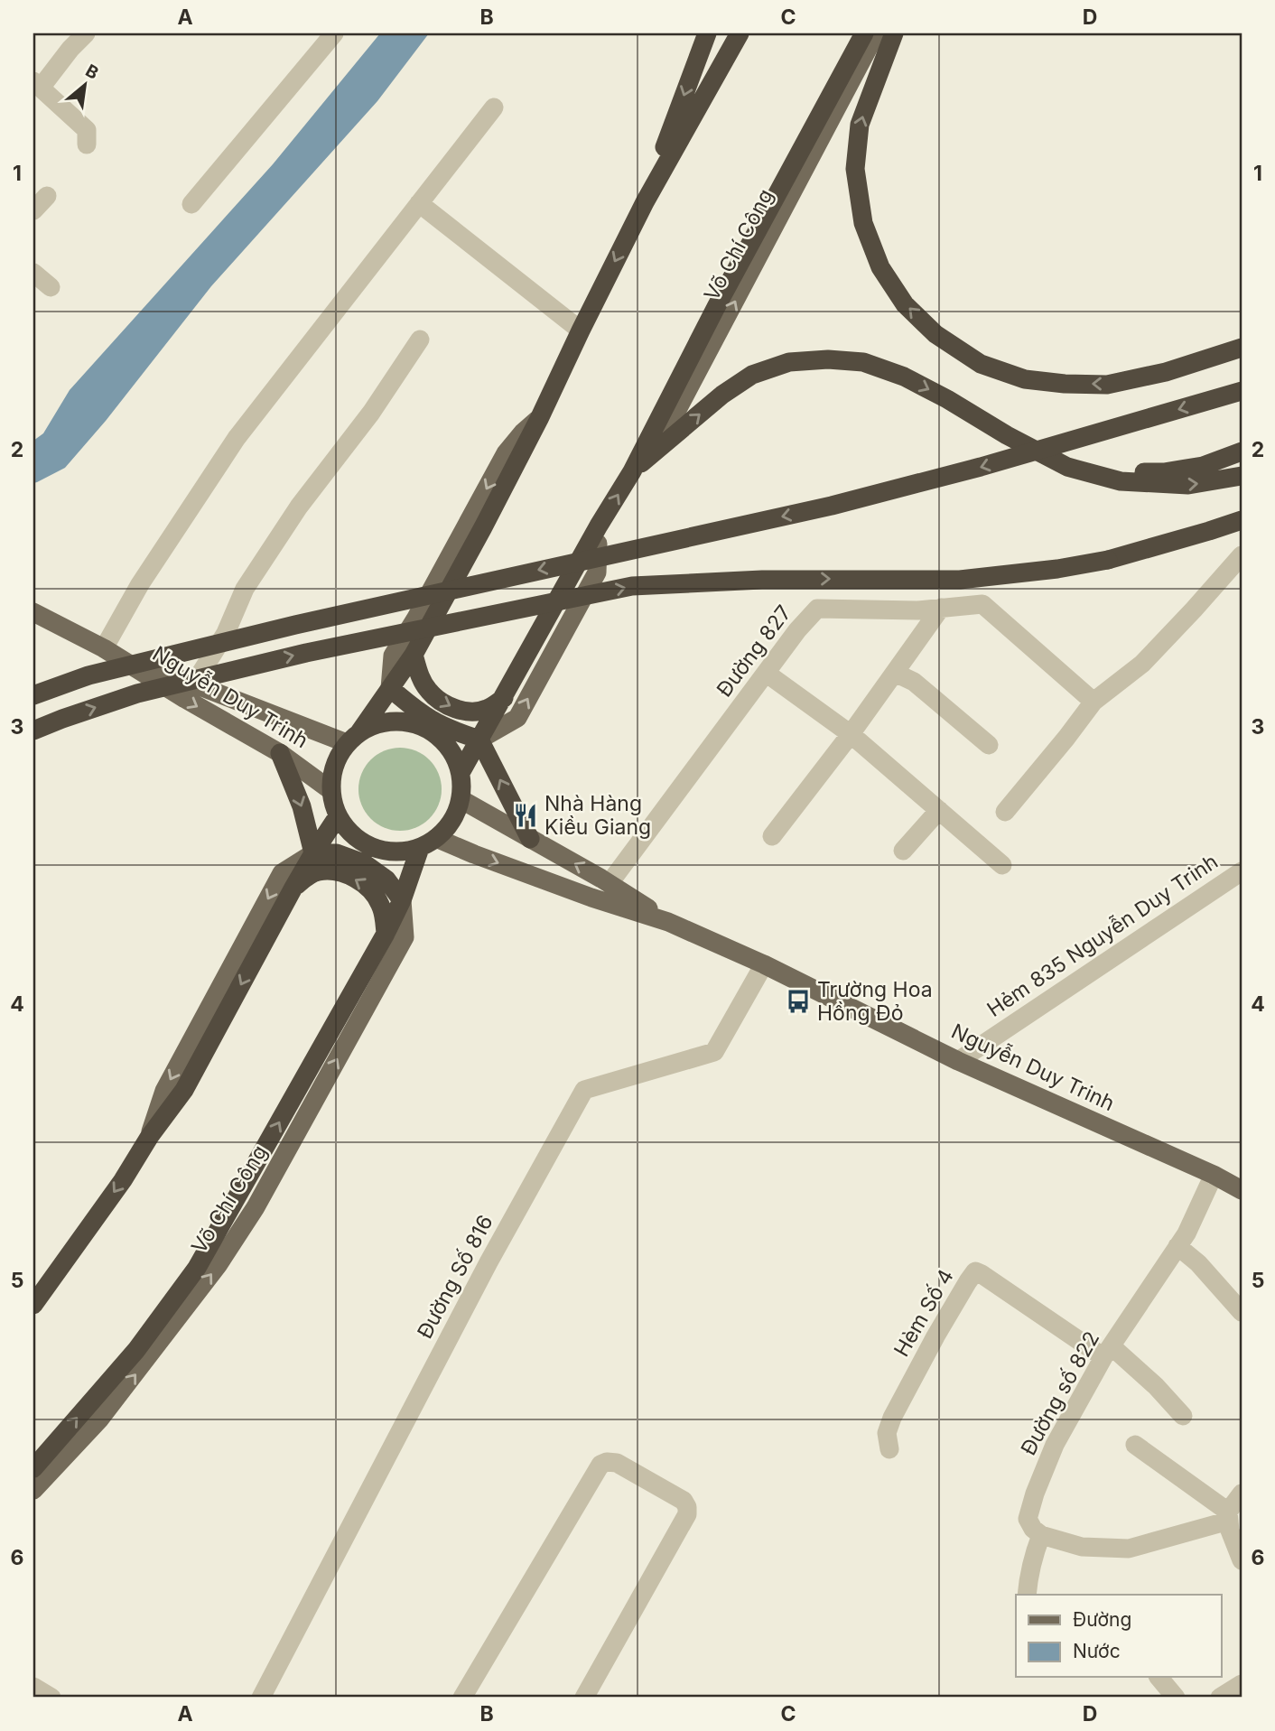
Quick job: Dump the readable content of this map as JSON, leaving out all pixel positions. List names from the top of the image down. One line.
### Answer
{"streets":{"highway":["Võ Chí Công"],"main road":["Nguyễn Duy Trinh"],"street":["Đường 827","Hẻm 835 Nguyễn Duy Trinh","Đường Số 816","Hèm Số 4","Đường số 822"]},"crossings":[["Võ Chí Công","Nguyễn Duy Trinh"],["Đường 827","Nguyễn Duy Trinh"],["Nguyễn Duy Trinh","Hẻm 835 Nguyễn Duy Trinh"],["Nguyễn Duy Trinh","Đường Số 816"],["Nguyễn Duy Trinh","Đường số 822"],["Hèm Số 4","Đường số 822"]],"places":{"restaurant":["Nhà Hàng Kiều Giang"],"bus stop":["Trường Hoa Hồng Đỏ"]},"legend":["Đường","Nước"],"north":"top right","grid":{"columns":["A","B","C","D"],"rows":["1","2","3","4","5","6"]}}
